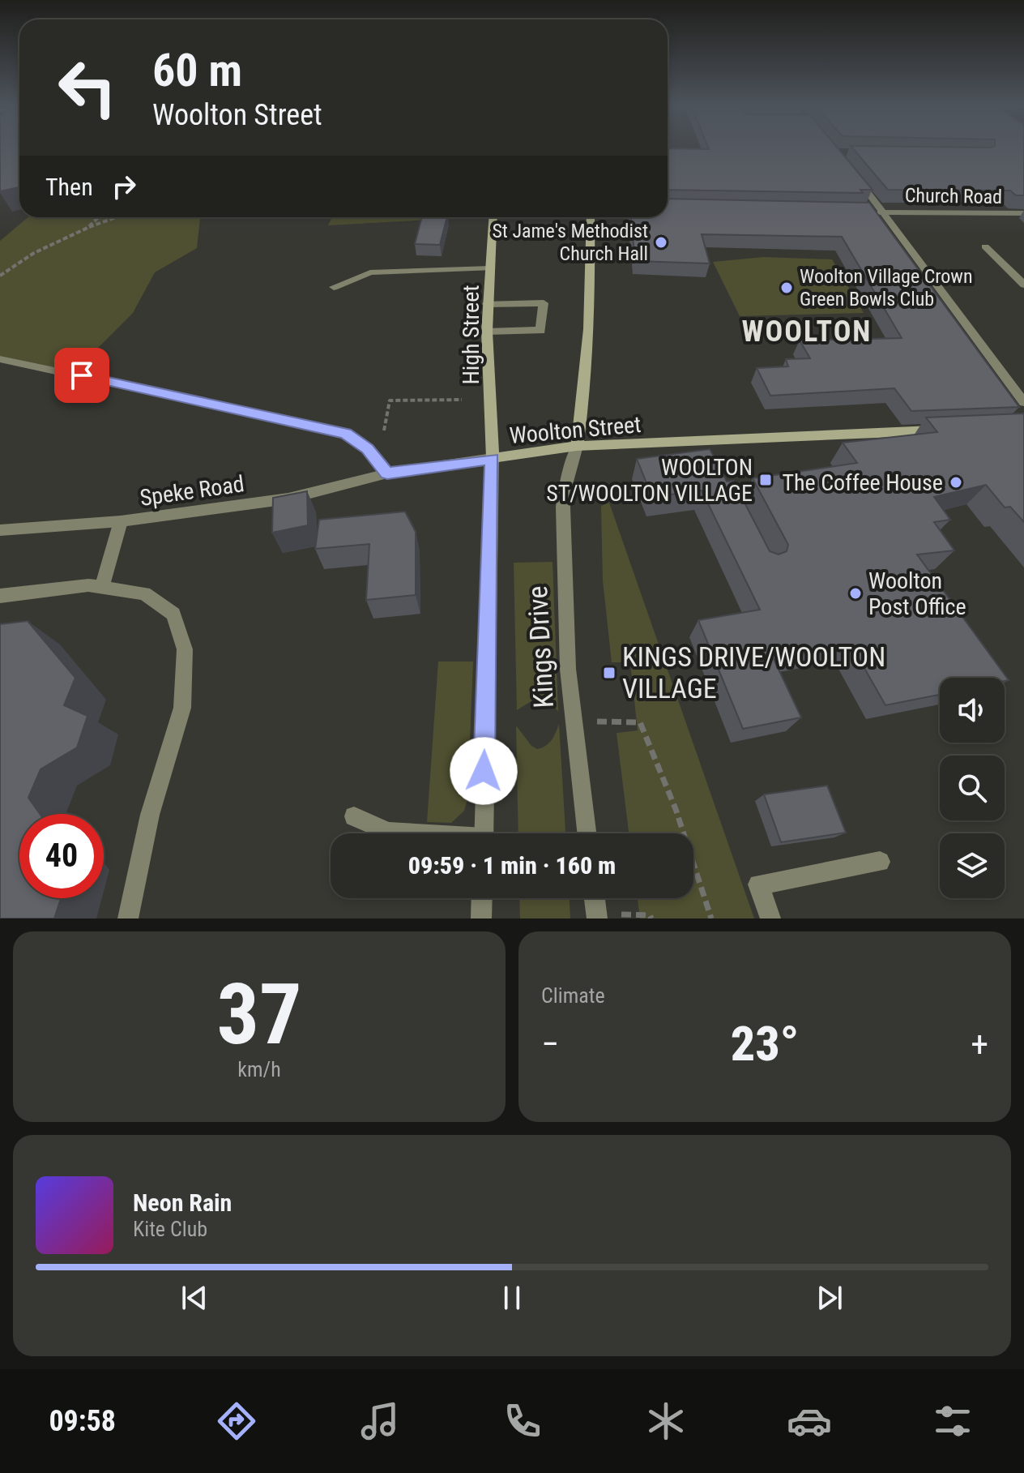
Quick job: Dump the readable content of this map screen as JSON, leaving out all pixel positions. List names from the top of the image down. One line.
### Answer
{"streets":{"main road":["High Street","Woolton Street"],"street":["Church Road","Speke Road","Kings Drive"]},"crossings":[["High Street","Woolton Street"],["High Street","Kings Drive"],["Woolton Street","Speke Road"],["Woolton Street","Kings Drive"]],"districts":["WOOLTON"],"places":{"other":["St Jame's Methodist Church Hall","Woolton Village Crown Green Bowls Club","The Coffee House","Woolton Post Office"],"transit":["WOOLTON ST/WOOLTON VILLAGE","KINGS DRIVE/WOOLTON VILLAGE"]},"page":{"turn":["60 m","Woolton Street"],"then":"Then","limit":"40","trip":"09:59 · 1 min · 160 m","tile":[["37","km/h"],"Climate"],"heat":["−","23°","+"],"song":["Neon Rain","Kite Club"],"tabs":"09:58"}}
